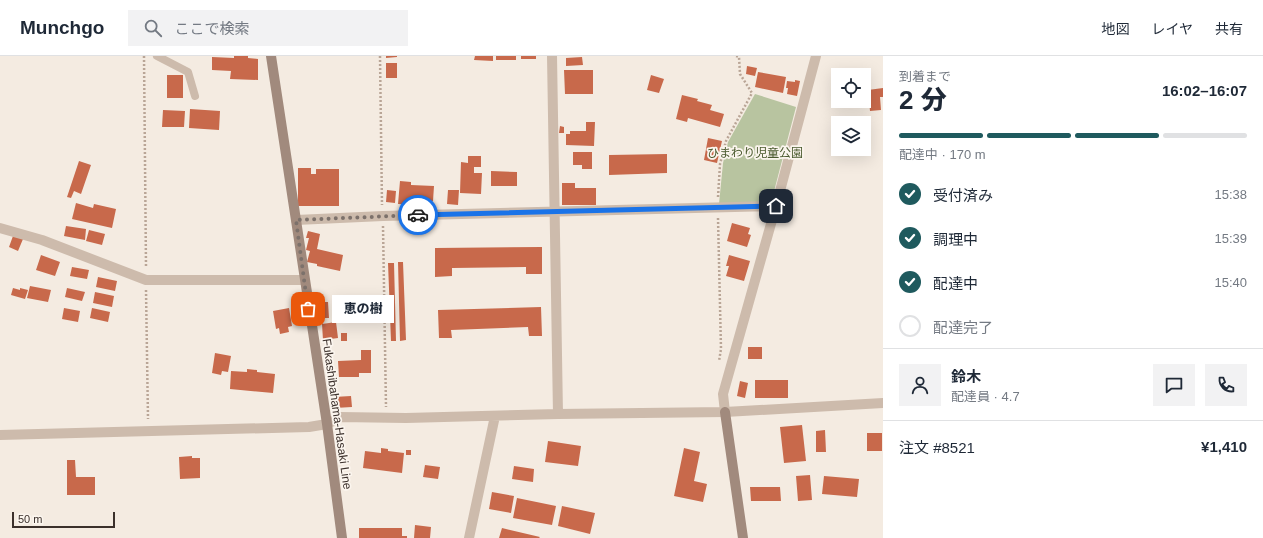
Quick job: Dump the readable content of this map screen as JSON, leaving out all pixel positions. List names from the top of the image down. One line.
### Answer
{"streets":{"main road":["Fukashibahama-Hasaki Line"]},"parks":["ひまわり児童公園"],"places":["恵の樹"],"scale_bar":"50 m","page":{"header":"Munchgo","search":"ここで検索","nav":["地図","レイヤ","共有"],"heading":["2 分","到着まで","16:02–16:07"],"panel":["鈴木","配達員 · 4.7","注文 #8521","¥1,410"],"bar":"配達中 · 170 m","list":[["受付済み","15:38"],["調理中","15:39"],["配達中","15:40"],"配達完了"],"bubble":"恵の樹","scale":"50 m"}}
